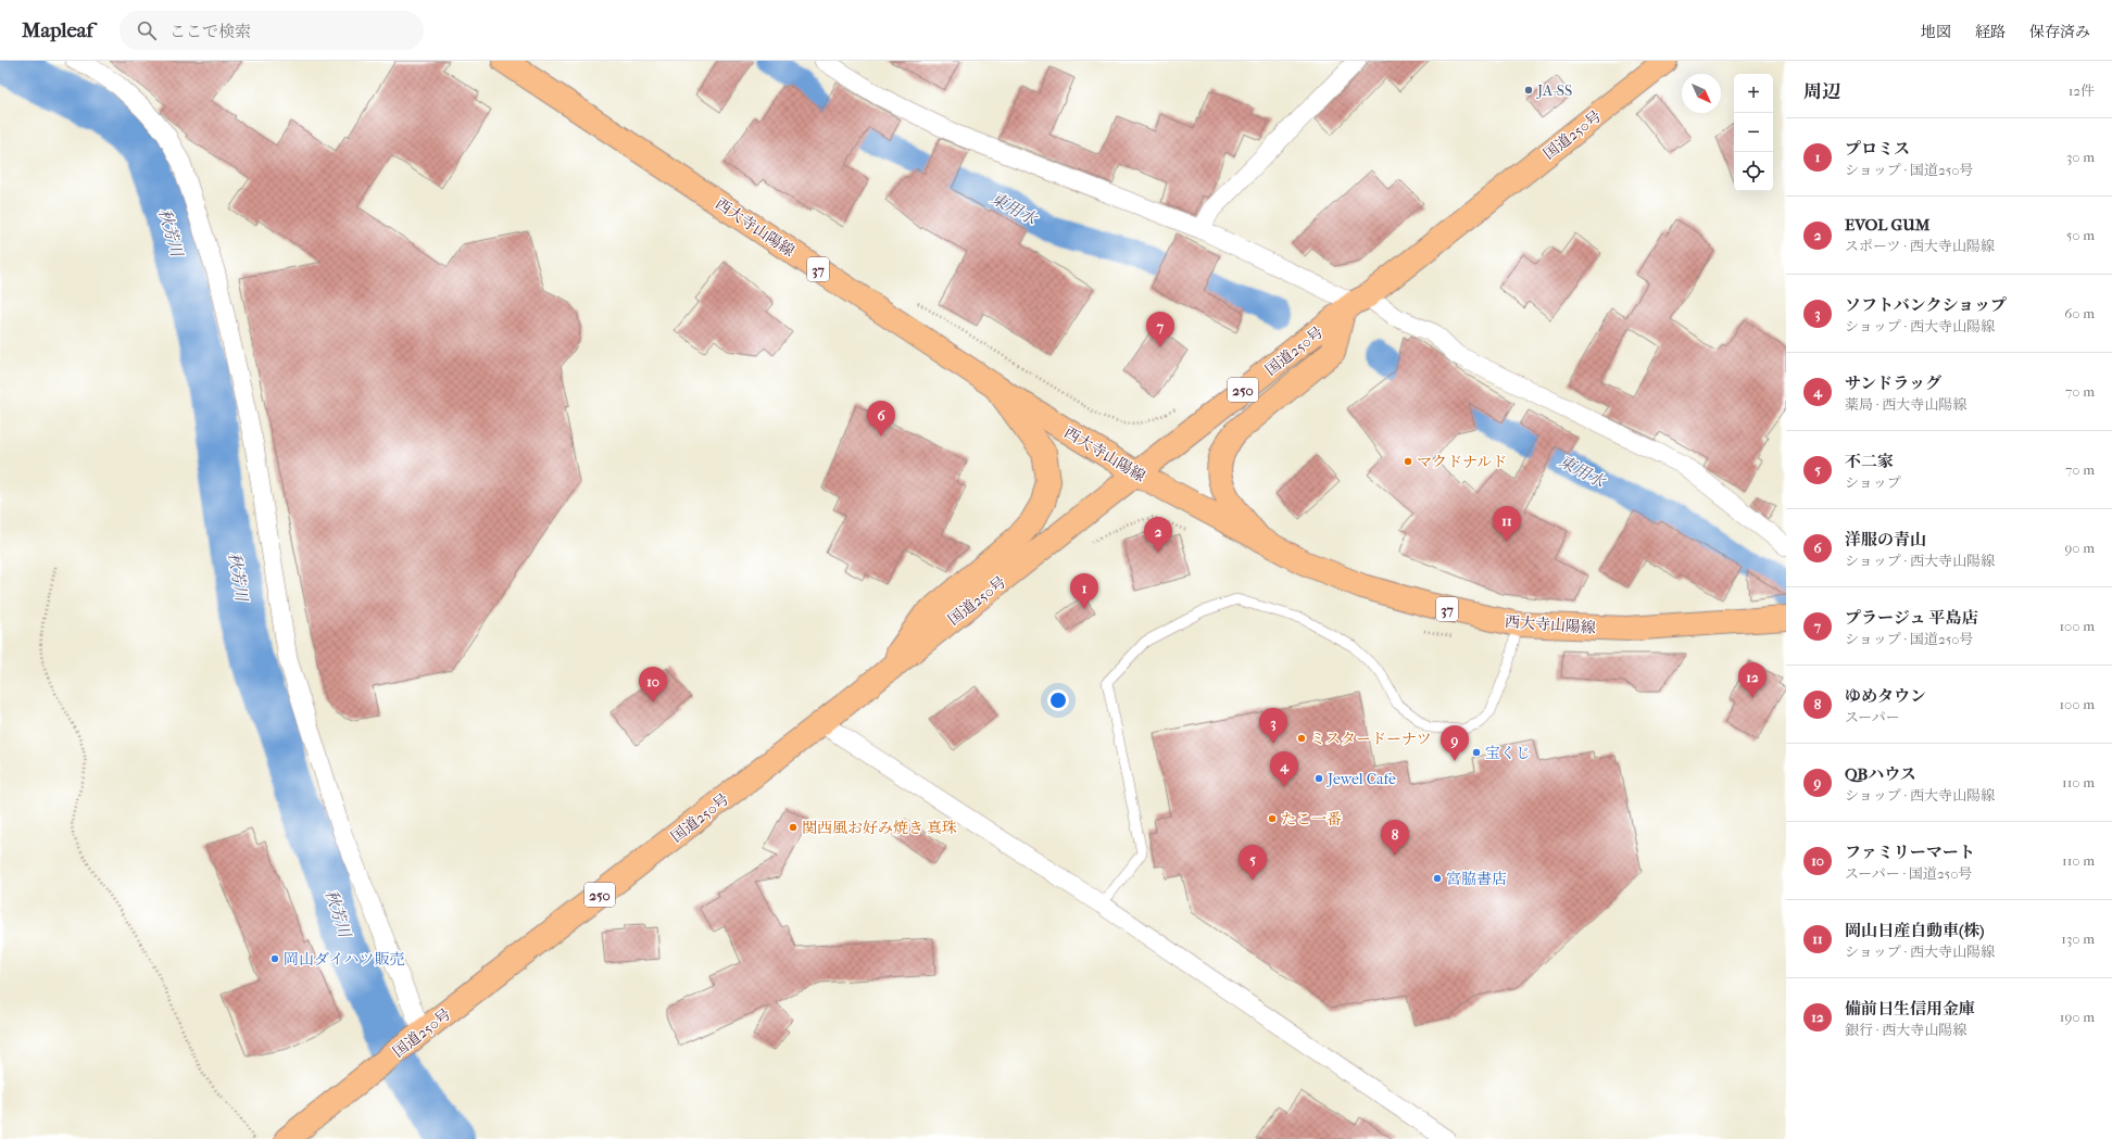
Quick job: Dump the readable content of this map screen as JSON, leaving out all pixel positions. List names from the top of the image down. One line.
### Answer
{"streets":{"main road":["国道250号","西大寺山陽線","37","250"]},"crossings":[["国道250号","西大寺山陽線"],["国道250号","250"],["西大寺山陽線","250"]],"water":["東用水","秋芳川"],"places":["JA-SS","マクドナルド","ミスタードーナツ","宝くじ","Jewel Cafe","たこ一番","関西風お好み焼き 真珠","宮脇書店","岡山ダイハツ販売"],"north":"bottom right","page":{"header":"Mapleaf","search":"ここで検索","nav":["地図","経路","保存済み"],"heading":["周辺","12件"],"map_buttons":["+","−"],"list":[{"mark":"1","name":"プロミス","note":"ショップ · 国道250号","value":"30 m"},{"mark":"2","name":"EVOL GUM","note":"スポーツ · 西大寺山陽線","value":"50 m"},{"mark":"3","name":"ソフトバンクショップ","note":"ショップ · 西大寺山陽線","value":"60 m"},{"mark":"4","name":"サンドラッグ","note":"薬局 · 西大寺山陽線","value":"70 m"},{"mark":"5","name":"不二家","note":"ショップ","value":"70 m"},{"mark":"6","name":"洋服の青山","note":"ショップ · 西大寺山陽線","value":"90 m"},{"mark":"7","name":"プラージュ 平島店","note":"ショップ · 国道250号","value":"100 m"},{"mark":"8","name":"ゆめタウン","note":"スーパー","value":"100 m"},{"mark":"9","name":"QBハウス","note":"ショップ · 西大寺山陽線","value":"110 m"},{"mark":"10","name":"ファミリーマート","note":"スーパー · 国道250号","value":"110 m"},{"mark":"11","name":"岡山日産自動車(株)","note":"ショップ · 西大寺山陽線","value":"130 m"},{"mark":"12","name":"備前日生信用金庫","note":"銀行 · 西大寺山陽線","value":"190 m"}],"pins":["7","6","11","2","1","12","10","3","9","4","8","5"]}}
